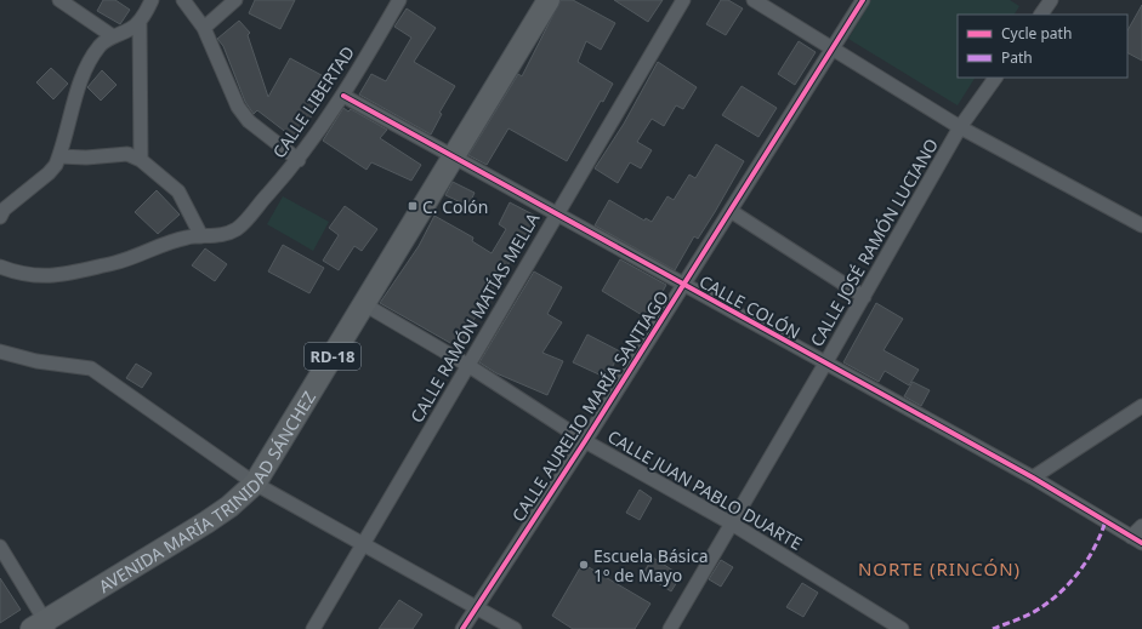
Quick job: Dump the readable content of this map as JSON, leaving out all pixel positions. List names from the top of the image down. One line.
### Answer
{"streets":{"main road":["RD-18","AVENIDA MARÍA TRINIDAD SÁNCHEZ"],"street":["CALLE LIBERTAD","CALLE JOSÉ RAMÓN LUCIANO","CALLE COLÓN","CALLE RAMÓN MATÍAS MELLA","CALLE AURELIO MARÍA SANTIAGO","CALLE JUAN PABLO DUARTE"]},"crossings":[["CALLE LIBERTAD","CALLE COLÓN"],["CALLE JOSÉ RAMÓN LUCIANO","CALLE COLÓN"],["CALLE JOSÉ RAMÓN LUCIANO","CALLE JUAN PABLO DUARTE"],["CALLE COLÓN","CALLE RAMÓN MATÍAS MELLA"],["CALLE COLÓN","CALLE AURELIO MARÍA SANTIAGO"],["CALLE COLÓN","AVENIDA MARÍA TRINIDAD SÁNCHEZ"],["CALLE RAMÓN MATÍAS MELLA","CALLE JUAN PABLO DUARTE"],["CALLE AURELIO MARÍA SANTIAGO","CALLE JUAN PABLO DUARTE"],["AVENIDA MARÍA TRINIDAD SÁNCHEZ","CALLE JUAN PABLO DUARTE"]],"districts":["NORTE (RINCÓN)"],"places":{"transit":["C. Colón"],"other":["Escuela Básica 1º de Mayo"]},"legend":["Cycle path","Path"]}
